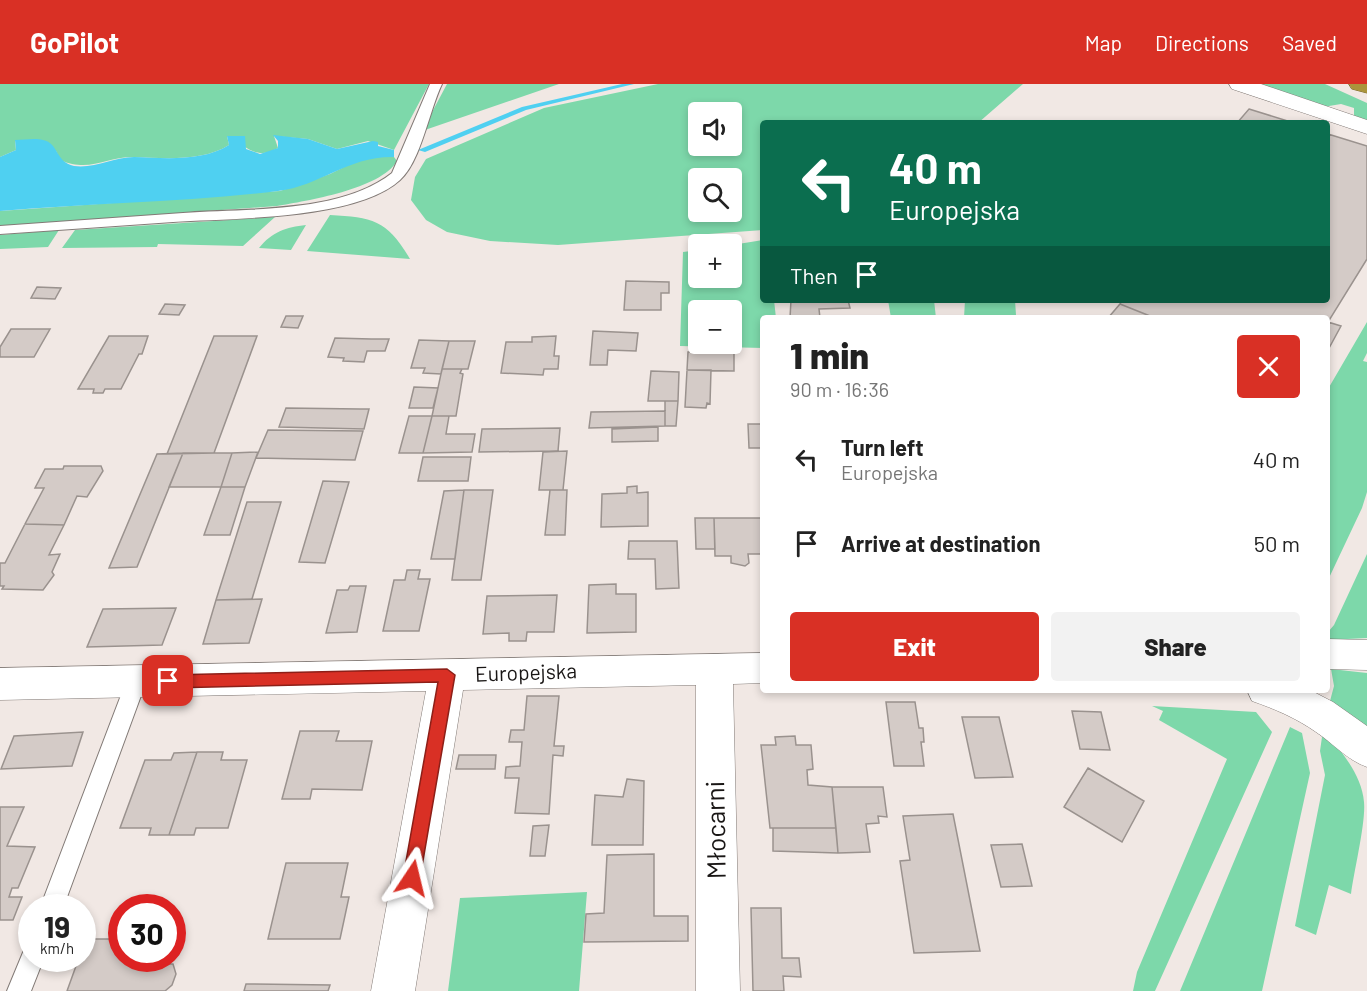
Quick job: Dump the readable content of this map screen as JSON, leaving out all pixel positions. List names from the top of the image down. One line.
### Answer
{"streets":{"street":["Europejska","Młocarni"]},"crossings":[["Europejska","Młocarni"]],"page":{"header":"GoPilot","nav":["Map","Directions","Saved"],"map_buttons":["+","−"],"turn":["40 m","Europejska"],"then":"Then","heading":["1 min","90 m · 16:36"],"list":[{"name":"Turn left","note":"Europejska","value":"40 m"},{"name":"Arrive at destination","value":"50 m"}],"buttons":["Exit","Share"],"speed":"19 km/h","limit":"30"}}
